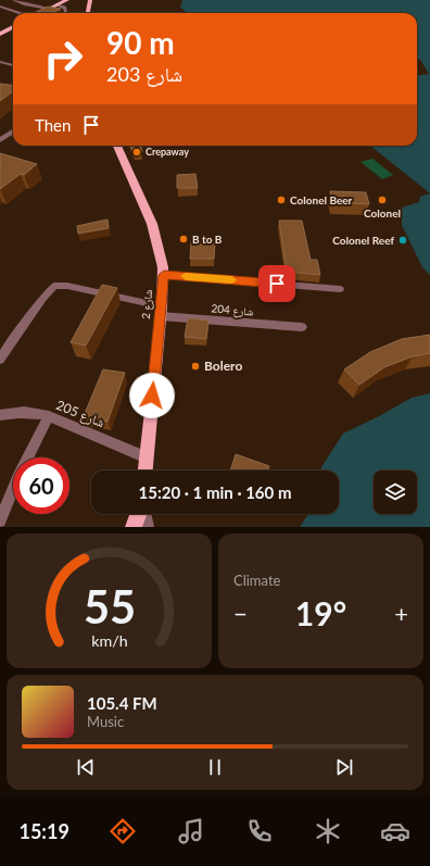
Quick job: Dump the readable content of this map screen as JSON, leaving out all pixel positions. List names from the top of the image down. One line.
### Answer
{"streets":{"main road":["شارع 2"],"street":["شارع 204","شارع 205"]},"crossings":[["شارع 2","شارع 204"],["شارع 2","شارع 205"]],"places":["Crepaway","Colonel Beer","Colonel","B to B","Colonel Reef","Bolero"],"page":{"turn":["90 m","شارع 203"],"then":"Then","limit":"60","trip":"15:20 · 1 min · 160 m","tile":"Climate","heat":["−","19°","+"],"song":["105.4 FM","Music"],"tabs":"15:19","gauge":["55","km/h"]}}
